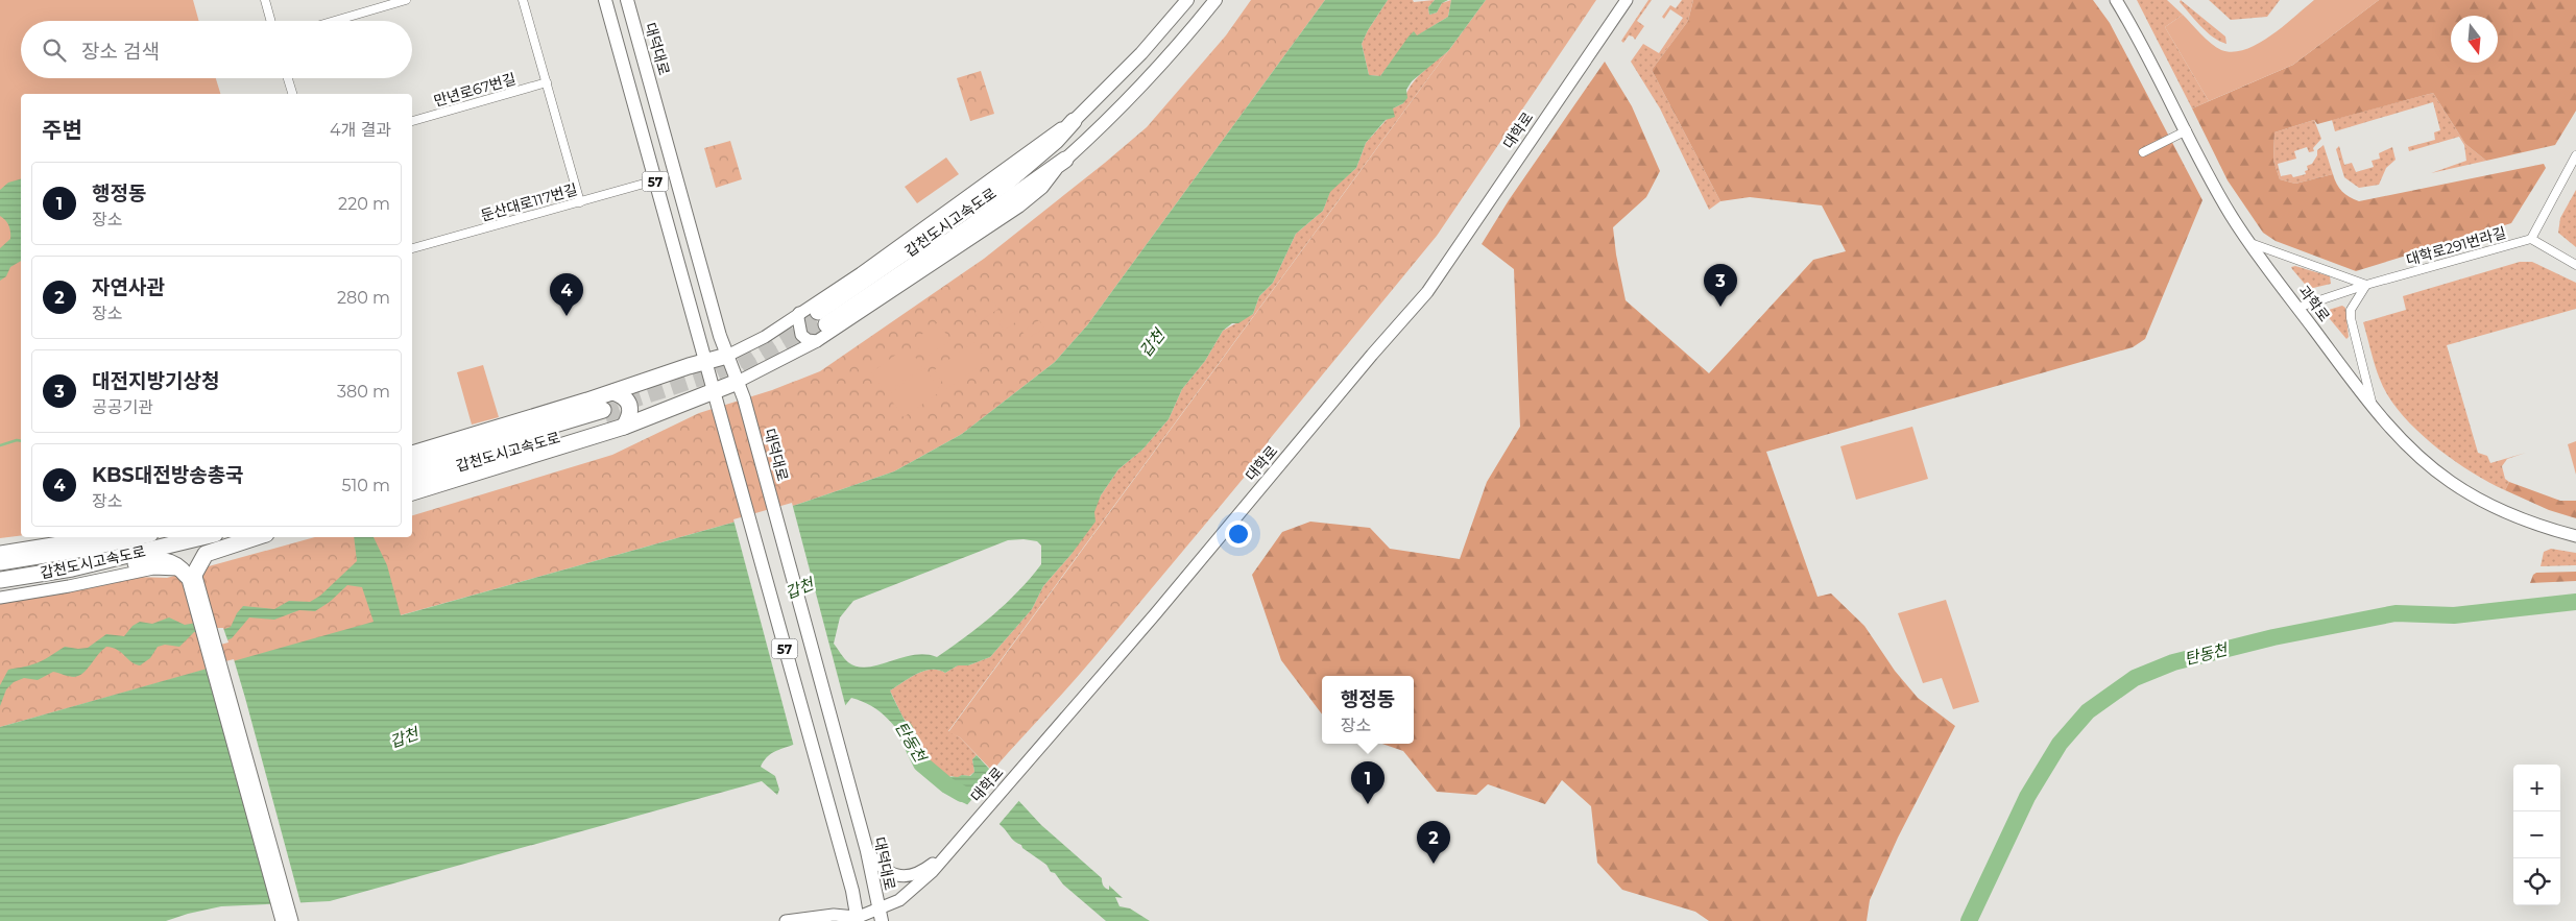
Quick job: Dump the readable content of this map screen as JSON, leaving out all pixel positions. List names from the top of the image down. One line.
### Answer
{"streets":{"highway":["갑천도시고속도로"],"main road":["대덕대로","대학로","57","과학로"],"street":["만년로67번길","둔산대로117번길","대학로291번라길"]},"crossings":[["대덕대로","대학로"],["대학로","57"],["57","둔산대로117번길"],["대학로291번라길","과학로"]],"water":["갑천","탄동천"],"north":"bottom","page":{"search":"장소 검색","heading":["주변","4개 결과"],"list":[{"mark":"1","name":"행정동","note":"장소","value":"220 m"},{"mark":"2","name":"자연사관","note":"장소","value":"280 m"},{"mark":"3","name":"대전지방기상청","note":"공공기관","value":"380 m"},{"mark":"4","name":"KBS대전방송총국","note":"장소","value":"510 m"}],"pins":["3","4","1","2"],"popup":["행정동","장소"],"map_buttons":["+","−"]}}
